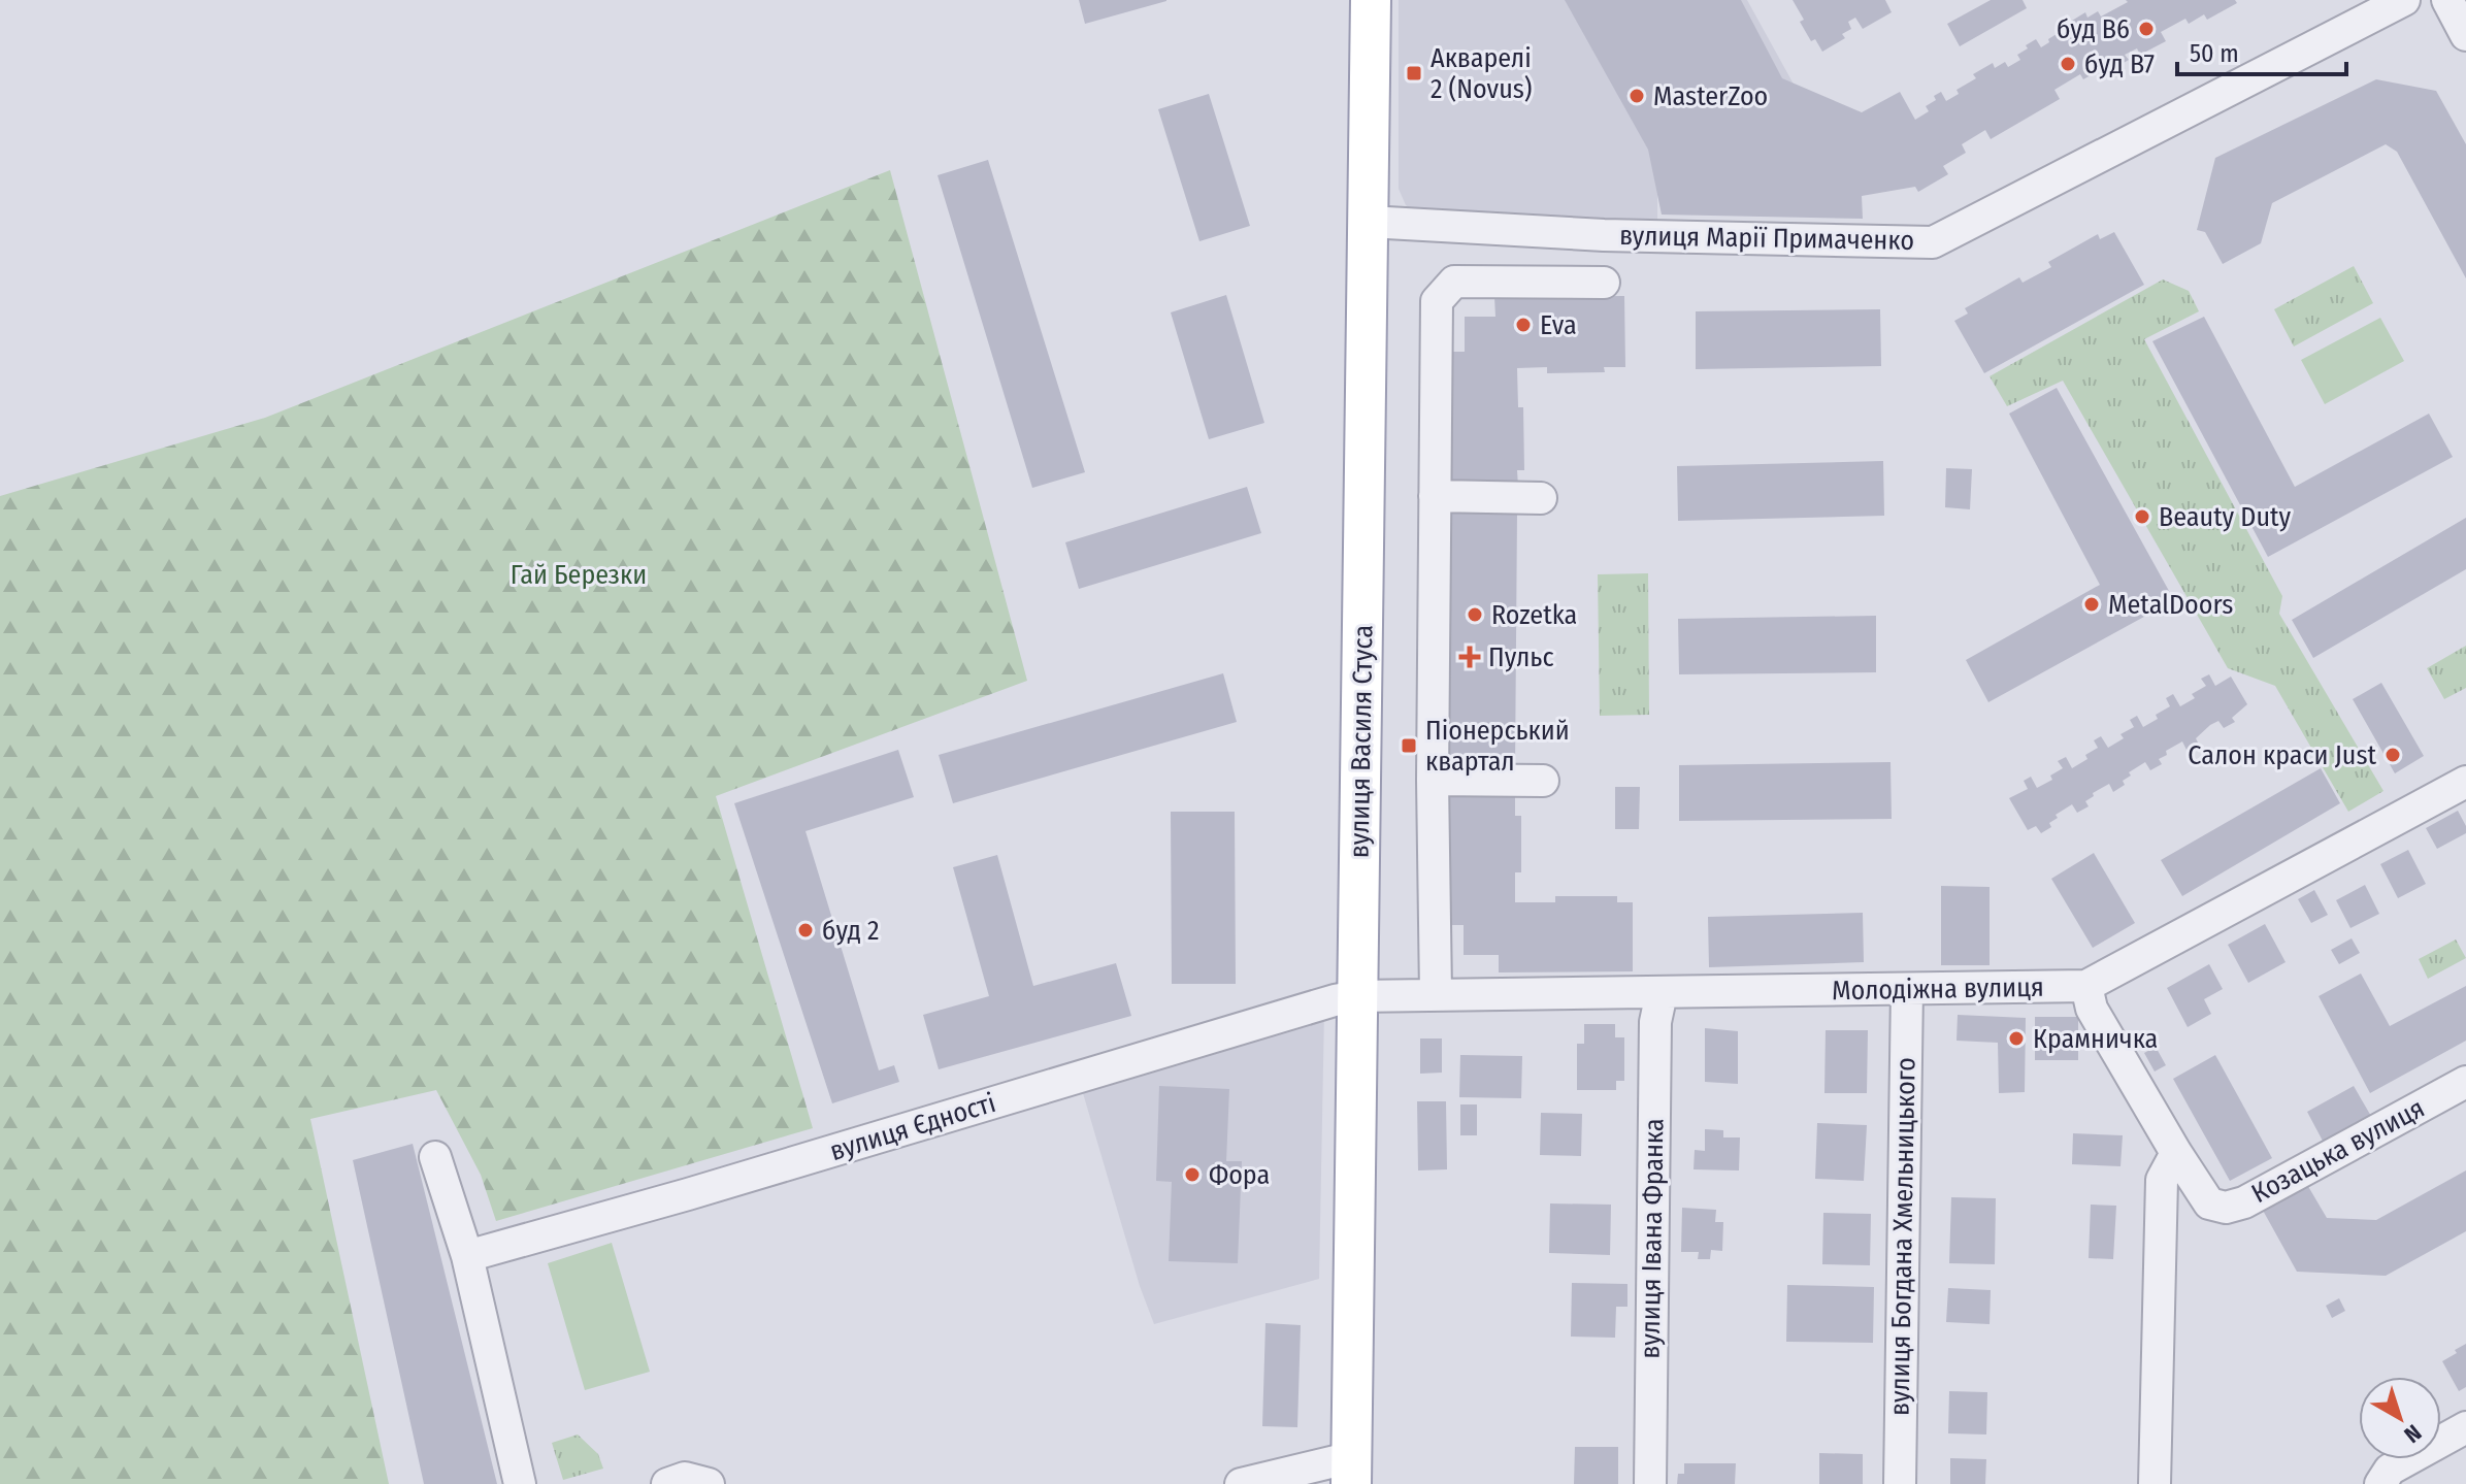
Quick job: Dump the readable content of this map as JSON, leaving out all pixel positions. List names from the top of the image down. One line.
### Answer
{"streets":{"main road":["вулиця Василя Стуса"],"street":["вулиця Марії Примаченко","Молодіжна вулиця","вулиця Єдності","Козацька вулиця","вулиця Богдана Хмельницького","вулиця Івана Франка"]},"crossings":[["вулиця Марії Примаченко","вулиця Василя Стуса"],["вулиця Василя Стуса","Молодіжна вулиця"],["вулиця Василя Стуса","вулиця Єдності"],["Молодіжна вулиця","вулиця Єдності"],["Молодіжна вулиця","Козацька вулиця"],["Молодіжна вулиця","вулиця Богдана Хмельницького"],["Молодіжна вулиця","вулиця Івана Франка"]],"parks":["Гай Березки"],"places":{"other":["буд В6","буд В7","MasterZoo","Eva","Beauty Duty","MetalDoors","Rozetka","Салон краси Just","буд 2","Крамничка","Фора"],"transit":["Акварелі 2 (Novus)","Піонерський квартал"],"health":["Пульс"]},"scale_bar":"50 m","north":"bottom right"}
